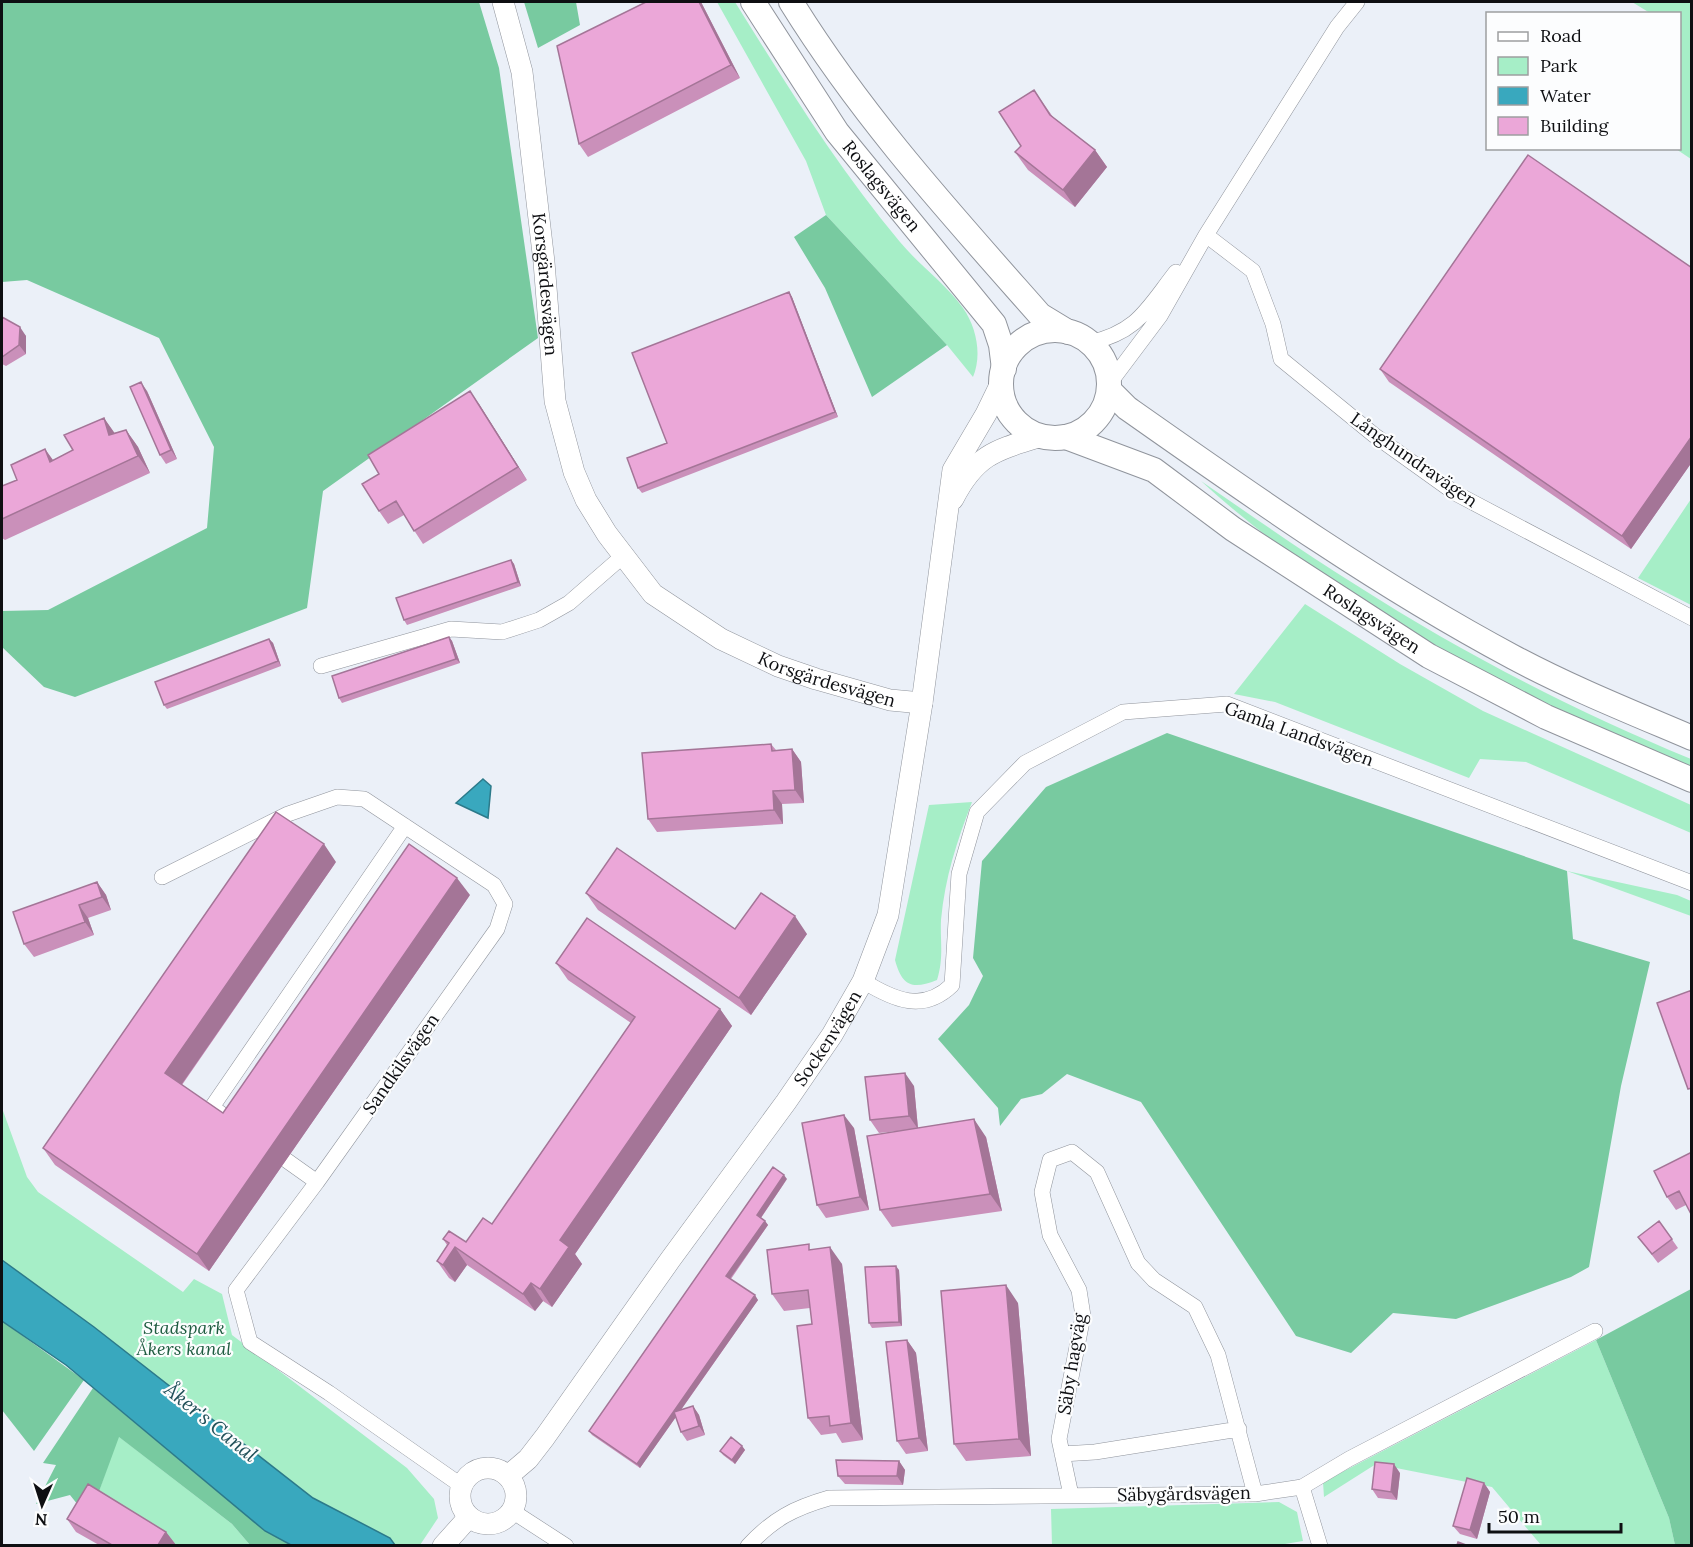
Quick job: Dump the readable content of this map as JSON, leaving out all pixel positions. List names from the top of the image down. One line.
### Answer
{"streets":{"main road":["Roslagsvägen"],"street":["Korsgärdesvägen","Långhundravägen","Gamla Landsvägen","Sockenvägen","Sandkilsvägen","Säby hagväg","Säbygårdsvägen"]},"crossings":[["Roslagsvägen","Sockenvägen"],["Korsgärdesvägen","Sockenvägen"],["Gamla Landsvägen","Sockenvägen"],["Sockenvägen","Sandkilsvägen"],["Säby hagväg","Säbygårdsvägen"]],"water":["Åker's Canal"],"parks":["Stadspark Åkers kanal"],"legend":["Road","Park","Water","Building"],"scale_bar":"50 m","north":"bottom"}
